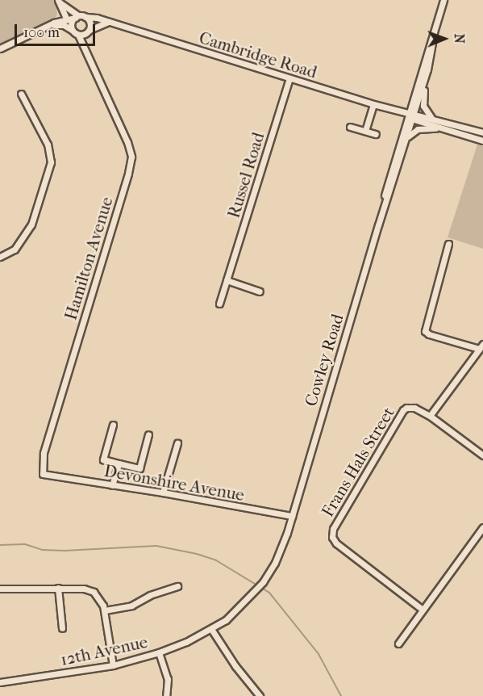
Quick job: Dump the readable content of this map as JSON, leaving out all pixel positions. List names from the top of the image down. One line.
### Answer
{"streets":{"street":["Cambridge Road","Russel Road","Hamilton Avenue","Cowley Road","Frans Hals Street","Devonshire Avenue","12th Avenue"]},"crossings":[["Cambridge Road","Russel Road"],["Cambridge Road","Hamilton Avenue"],["Cambridge Road","Cowley Road"],["Hamilton Avenue","Devonshire Avenue"],["Cowley Road","Devonshire Avenue"],["Cowley Road","12th Avenue"],["Devonshire Avenue","12th Avenue"]],"scale_bar":"100 m","north":"right"}
